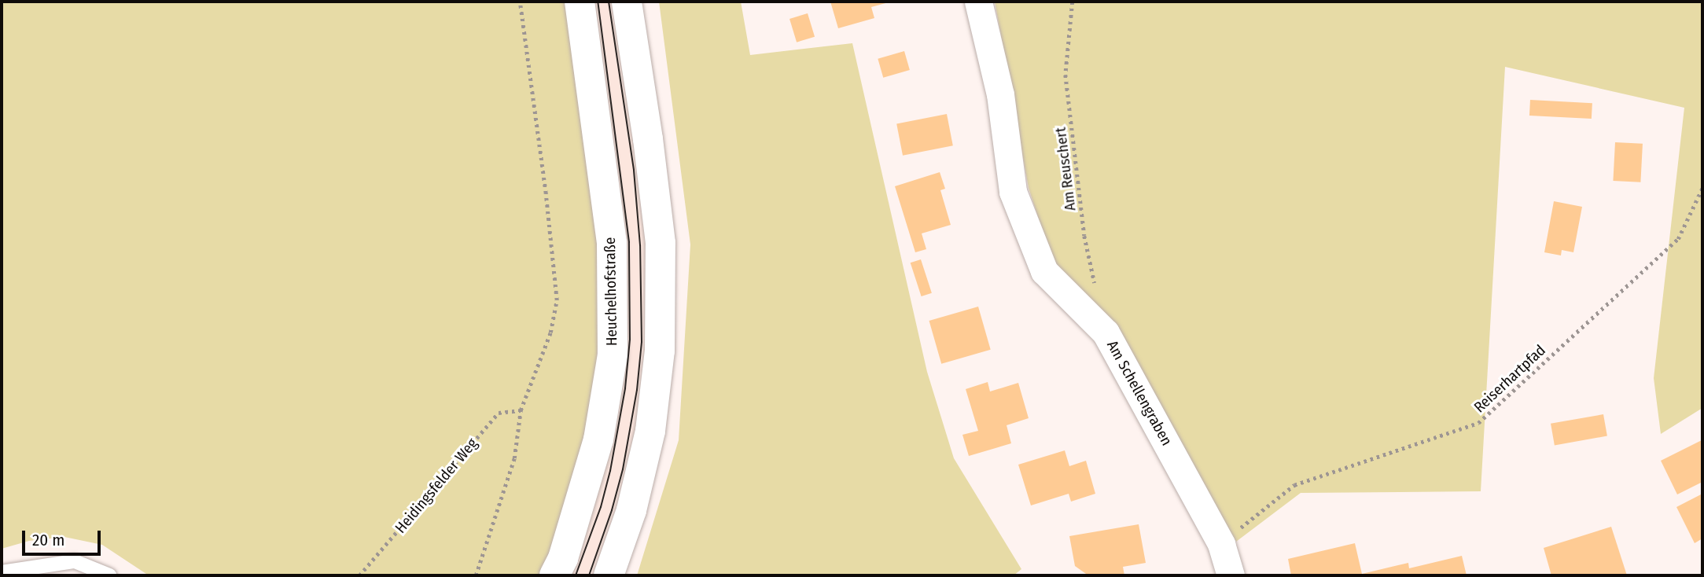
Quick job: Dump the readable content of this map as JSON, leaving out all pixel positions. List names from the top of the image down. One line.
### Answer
{"streets":{"main road":["Heuchelhofstraße"],"street":["Am Schellengraben"],"path":["Am Reuschert","Reiserhartpfad","Heidingsfelder Weg"]},"crossings":[["Am Reuschert","Am Schellengraben"],["Reiserhartpfad","Am Schellengraben"]],"scale_bar":"20 m"}
